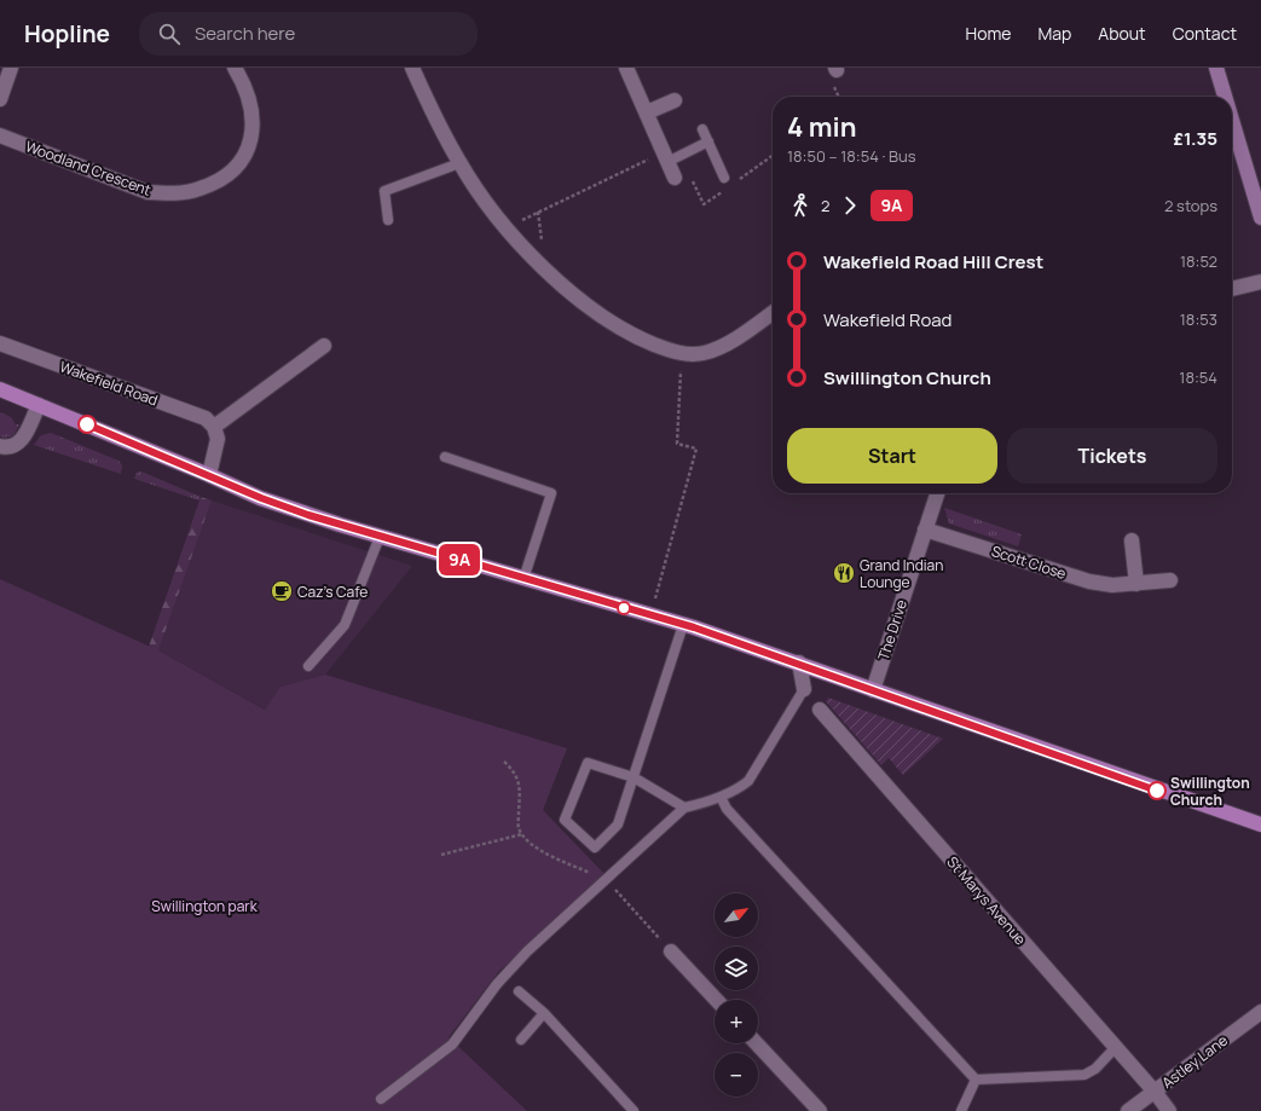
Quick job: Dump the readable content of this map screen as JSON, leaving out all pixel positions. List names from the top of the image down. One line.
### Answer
{"streets":{"street":["Woodland Crescent","Wakefield Road","Scott Close","The Drive","St Marys Avenue","Astley Lane"]},"crossings":[["Scott Close","The Drive"],["St Marys Avenue","Astley Lane"]],"parks":["Swillington park"],"places":{"restaurant":["Grand Indian Lounge"],"cafe":["Caz's Cafe"],"other":["Swillington Church"]},"lines":["bus line 9A"],"north":"top right","page":{"header":"Hopline","search":"Search here","nav":["Home","Map","About","Contact"],"on_map":"9A","heading":["4 min","18:50 – 18:54 · Bus","£1.35"],"legs":["2","9A","2 stops"],"list":[{"name":"Wakefield Road Hill Crest","value":"18:52"},{"name":"Wakefield Road","value":"18:53"},{"name":"Swillington Church","value":"18:54"}],"buttons":["Start","Tickets"],"map_buttons":["+","−"]}}
